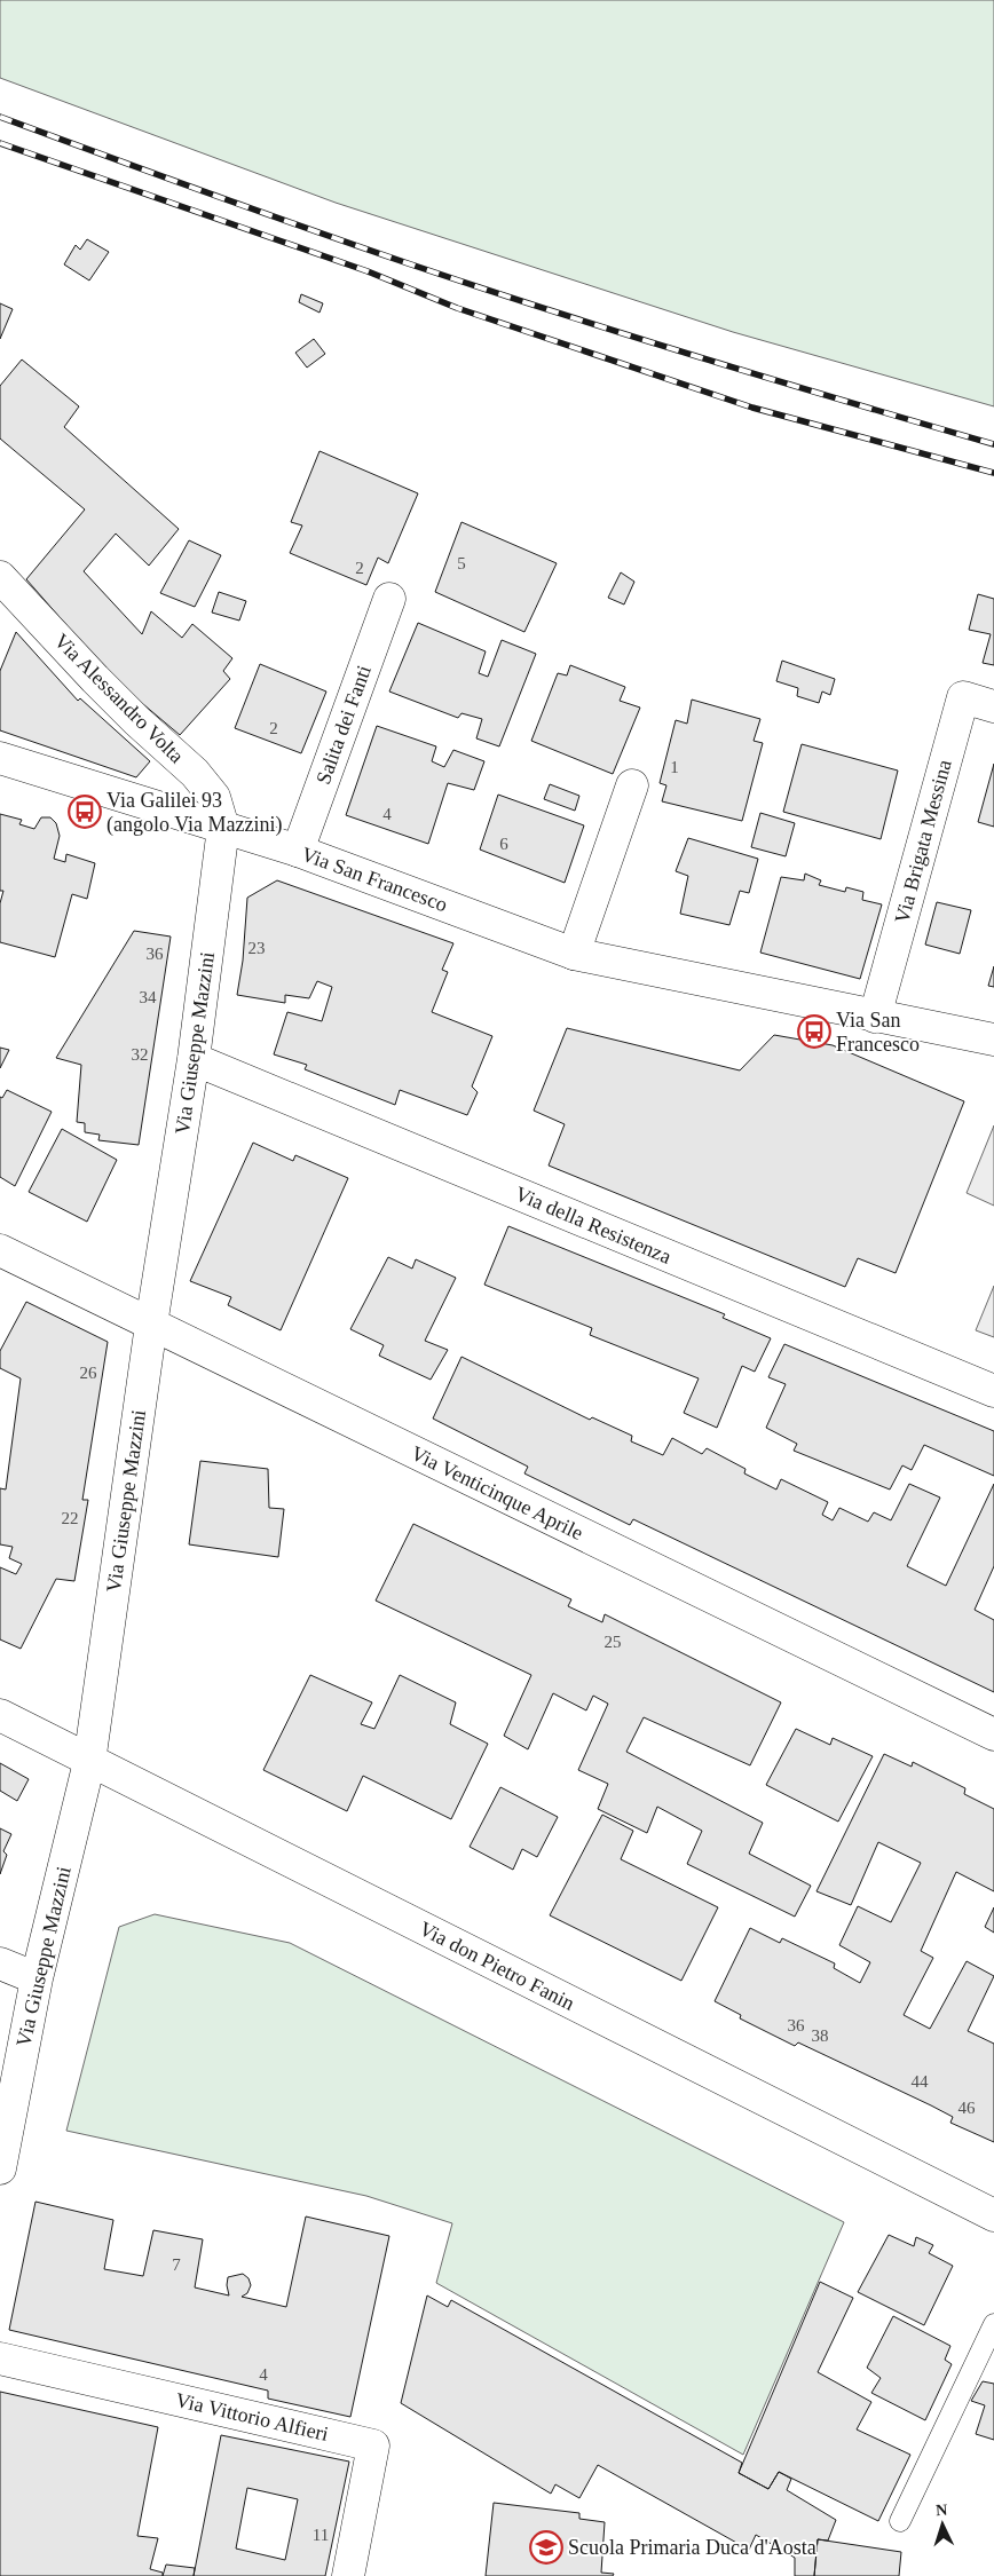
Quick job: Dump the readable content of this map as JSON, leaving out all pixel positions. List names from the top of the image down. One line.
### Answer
{"streets":{"street":["Via Alessandro Volta","Salita dei Fanti","Via Brigata Messina","Via San Francesco","Via Giuseppe Mazzini","Via della Resistenza","Via Venticinque Aprile","Via don Pietro Fanin","Via Vittorio Alfieri"]},"crossings":[["Via Alessandro Volta","Via San Francesco"],["Via Alessandro Volta","Via Giuseppe Mazzini"],["Salita dei Fanti","Via San Francesco"],["Via Brigata Messina","Via San Francesco"],["Via San Francesco","Via Giuseppe Mazzini"],["Via Giuseppe Mazzini","Via della Resistenza"],["Via Giuseppe Mazzini","Via Venticinque Aprile"],["Via Giuseppe Mazzini","Via don Pietro Fanin"]],"places":{"bus stop":["Via Galilei 93 (angolo Via Mazzini)","Via San Francesco"],"school or university":["Scuola Primaria Duca d'Aosta"]},"house_numbers":["5","2","2","1","4","6","23","36","34","32","26","22","25","36","38","44","46","7","4","11"],"north":"top"}
